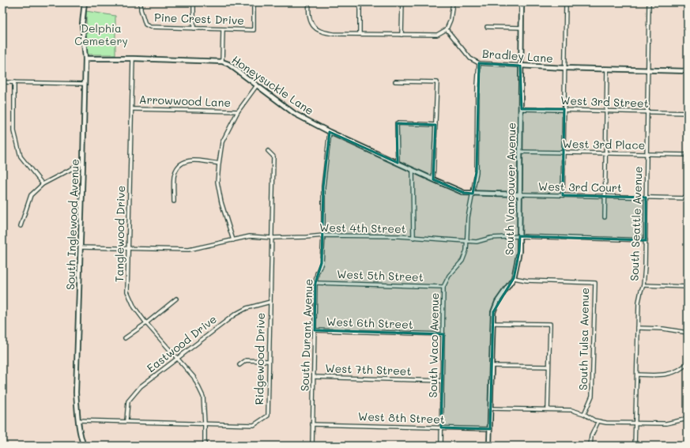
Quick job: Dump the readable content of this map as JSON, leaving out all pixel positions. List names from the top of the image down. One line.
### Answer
{"streets":{"street":["Pine Crest Drive","Bradley Lane","Honeysuckle Lane","Arrowwood Lane","West 3rd Street","West 3rd Place","West 3rd Court","South Vancouver Avenue","South Seattle Avenue","South Inglewood Avenue","West 4th Street","Tanglewood Drive","West 5th Street","West 6th Street","South Durant Avenue","South Tulsa Avenue","Eastwood Drive","South Waco Avenue","Ridgewood Drive","West 7th Street","West 8th Street"]},"crossings":[["Bradley Lane","South Vancouver Avenue"],["Bradley Lane","South Seattle Avenue"],["Bradley Lane","South Waco Avenue"],["Honeysuckle Lane","West 3rd Court"],["Honeysuckle Lane","South Inglewood Avenue"],["Honeysuckle Lane","Tanglewood Drive"],["Honeysuckle Lane","South Durant Avenue"],["Honeysuckle Lane","South Waco Avenue"],["Arrowwood Lane","Tanglewood Drive"],["West 3rd Street","South Vancouver Avenue"],["West 3rd Street","South Seattle Avenue"],["West 3rd Place","South Vancouver Avenue"],["West 3rd Place","South Seattle Avenue"],["West 3rd Court","South Vancouver Avenue"],["West 3rd Court","South Seattle Avenue"],["West 3rd Court","South Waco Avenue"],["South Vancouver Avenue","West 4th Street"],["South Vancouver Avenue","South Tulsa Avenue"],["South Vancouver Avenue","West 8th Street"],["South Seattle Avenue","West 4th Street"],["South Inglewood Avenue","West 4th Street"],["South Inglewood Avenue","Ridgewood Drive"],["West 4th Street","Tanglewood Drive"],["West 4th Street","South Durant Avenue"],["West 4th Street","South Waco Avenue"],["West 4th Street","Ridgewood Drive"],["Tanglewood Drive","Eastwood Drive"],["Tanglewood Drive","Ridgewood Drive"],["West 5th Street","South Durant Avenue"],["West 5th Street","South Waco Avenue"],["West 6th Street","South Durant Avenue"],["West 6th Street","South Waco Avenue"],["South Durant Avenue","West 7th Street"],["South Durant Avenue","West 8th Street"],["Eastwood Drive","Ridgewood Drive"],["South Waco Avenue","West 7th Street"],["South Waco Avenue","West 8th Street"]],"parks":["Delphia Cemetery"]}
